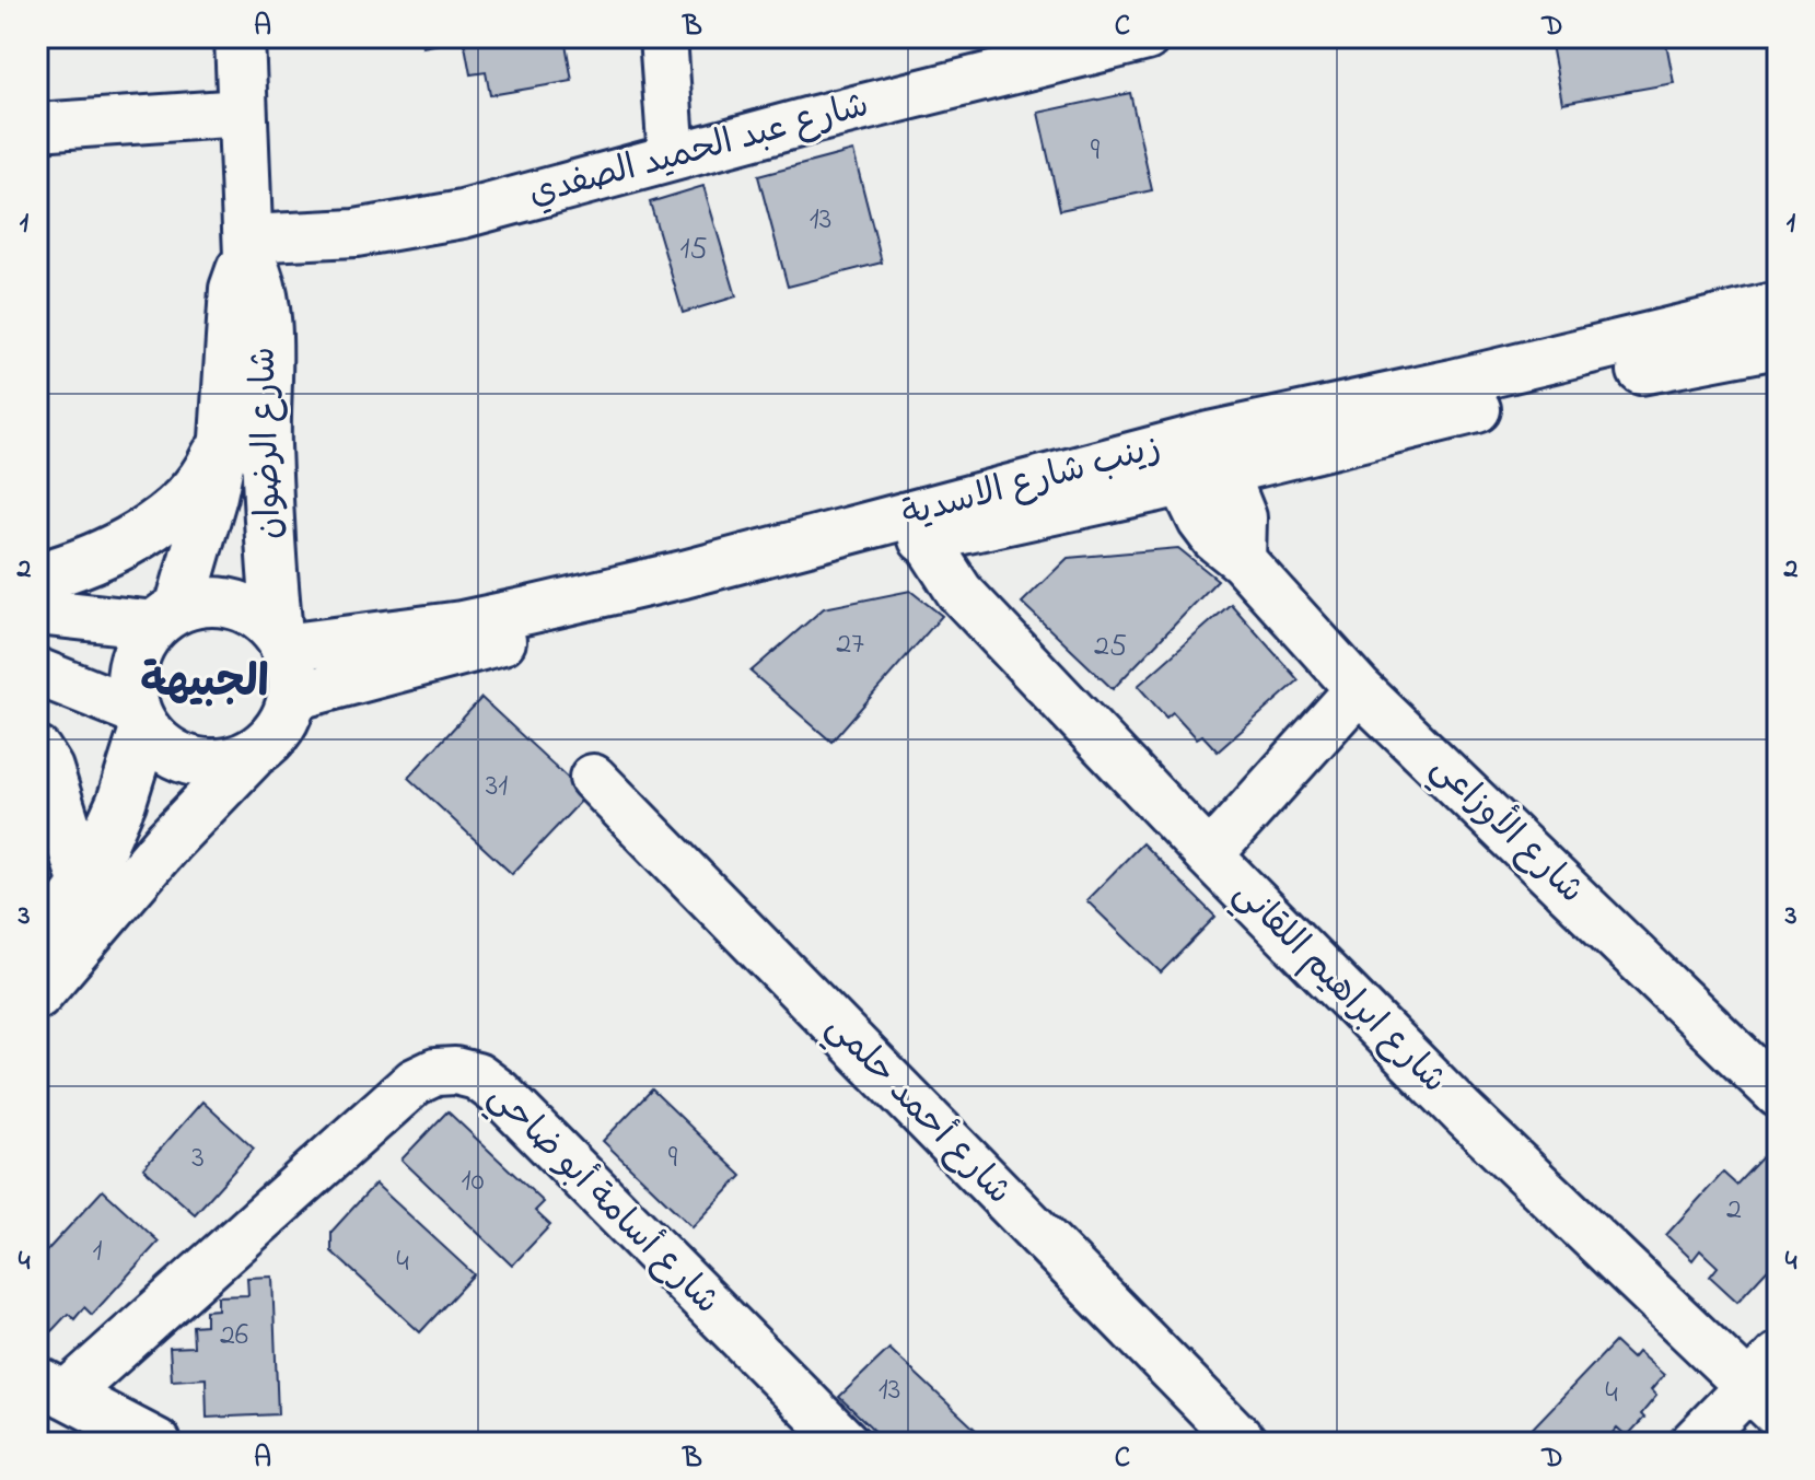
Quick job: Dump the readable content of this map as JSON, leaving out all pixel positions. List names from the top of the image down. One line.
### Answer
{"streets":{"main road":["شارع الرضوان"],"street":["شارع عبد الحميد الصفدي","زينب شارع الاسدية","شارع الأوزاعي","شارع ابراهيم اللقاني","شارع أحمد حلمي","شارع أسامة أبو ضاحي"]},"crossings":[["شارع عبد الحميد الصفدي","شارع الرضوان"],["شارع الرضوان","زينب شارع الاسدية"],["زينب شارع الاسدية","شارع الأوزاعي"],["زينب شارع الاسدية","شارع ابراهيم اللقاني"]],"districts":["الجبيهة"],"house_numbers":["9","13","15","27","25","31","3","9","10","2","1","4","26","13","4"],"grid":{"columns":["A","B","C","D"],"rows":["1","2","3","4"]}}
